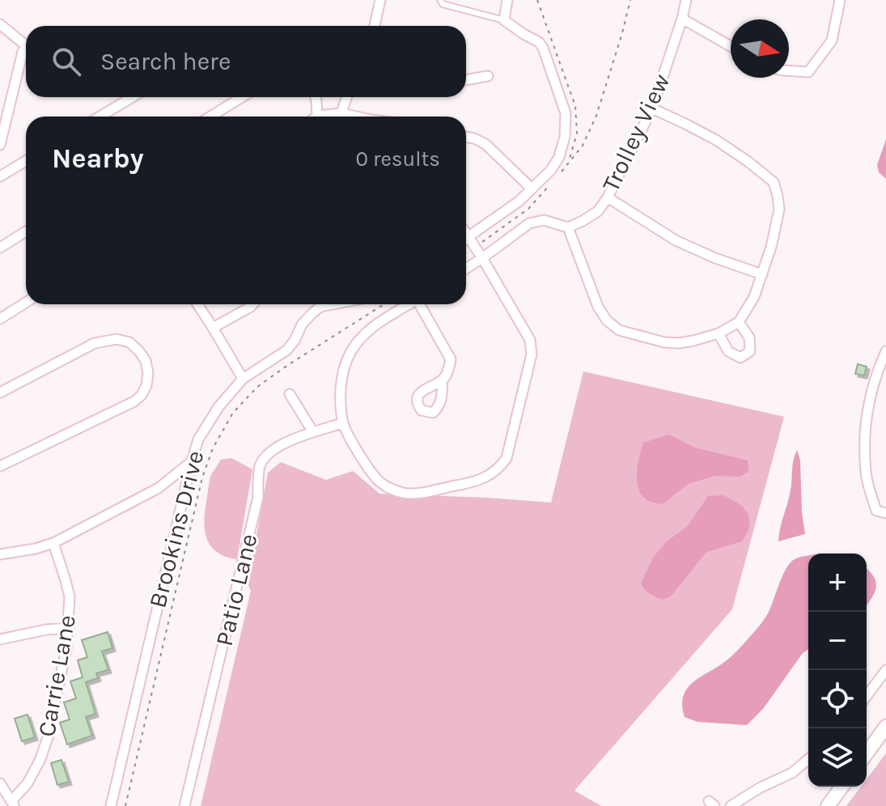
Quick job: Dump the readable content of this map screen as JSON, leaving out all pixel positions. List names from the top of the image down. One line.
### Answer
{"streets":{"street":["Trolley View","Brookins Drive","Patio Lane","Carrie Lane"]},"north":"right","page":{"search":"Search here","heading":["Nearby","0 results"],"map_buttons":["+","−"]}}
